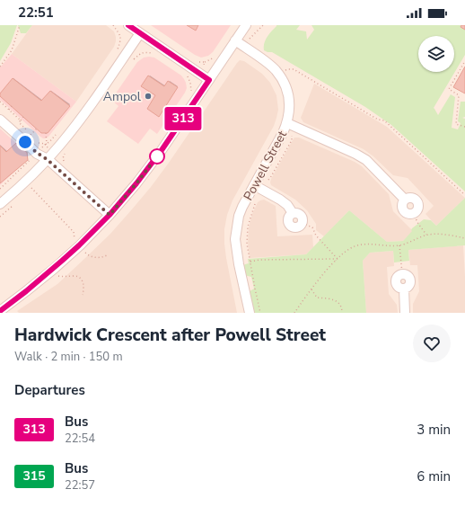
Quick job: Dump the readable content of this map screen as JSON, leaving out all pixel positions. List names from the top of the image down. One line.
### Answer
{"streets":{"street":["Powell Street"]},"places":["Ampol"],"lines":["bus line 313"],"page":{"status":"22:51","on_map":"313","heading":[["Hardwick Crescent after Powell Street","Walk · 2 min · 150 m"],"Departures"],"list":[{"mark":"313","name":"Bus","note":"22:54","value":"3 min"},{"mark":"315","name":"Bus","note":"22:57","value":"6 min"}]}}
